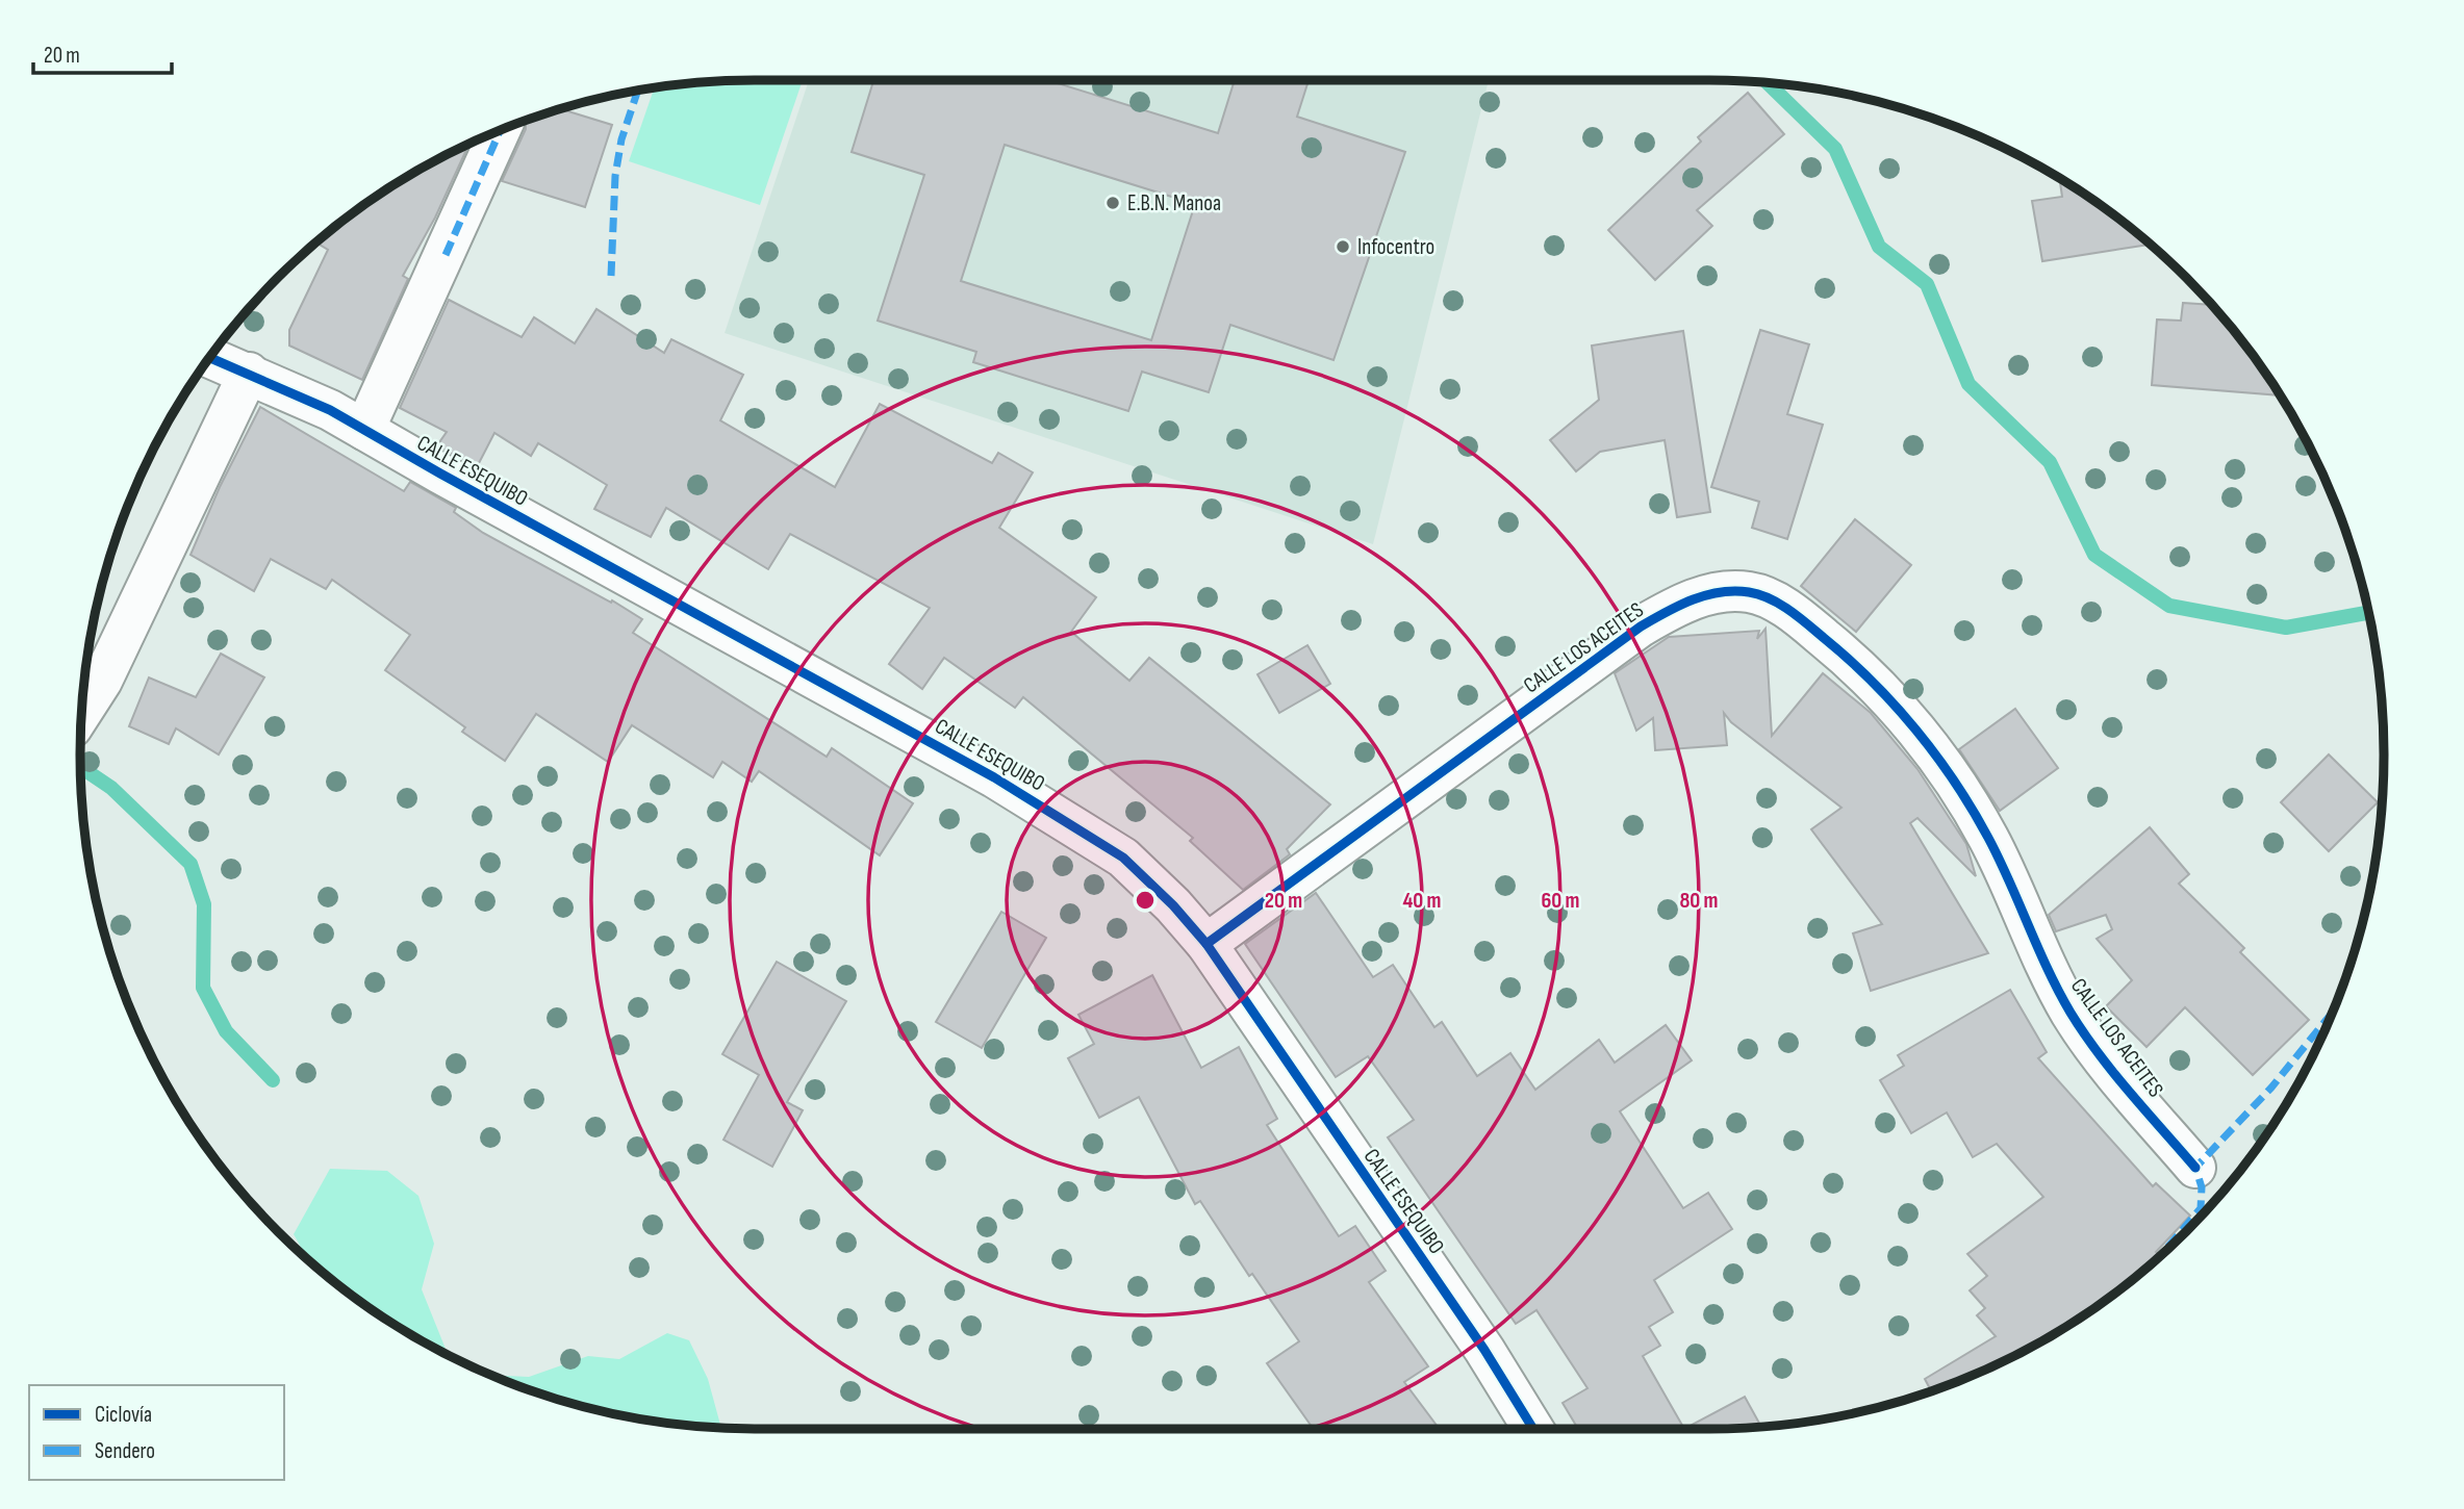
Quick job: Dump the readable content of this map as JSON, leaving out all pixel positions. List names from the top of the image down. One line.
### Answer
{"streets":{"street":["CALLE ESEQUIBO","CALLE LOS ACEITES"]},"crossings":[["CALLE ESEQUIBO","CALLE LOS ACEITES"]],"places":["E.B.N. Manoa","Infocentro"],"legend":["Ciclovía","Sendero"],"scale_bar":"20 m","rings":["20 m","40 m","60 m","80 m"]}
